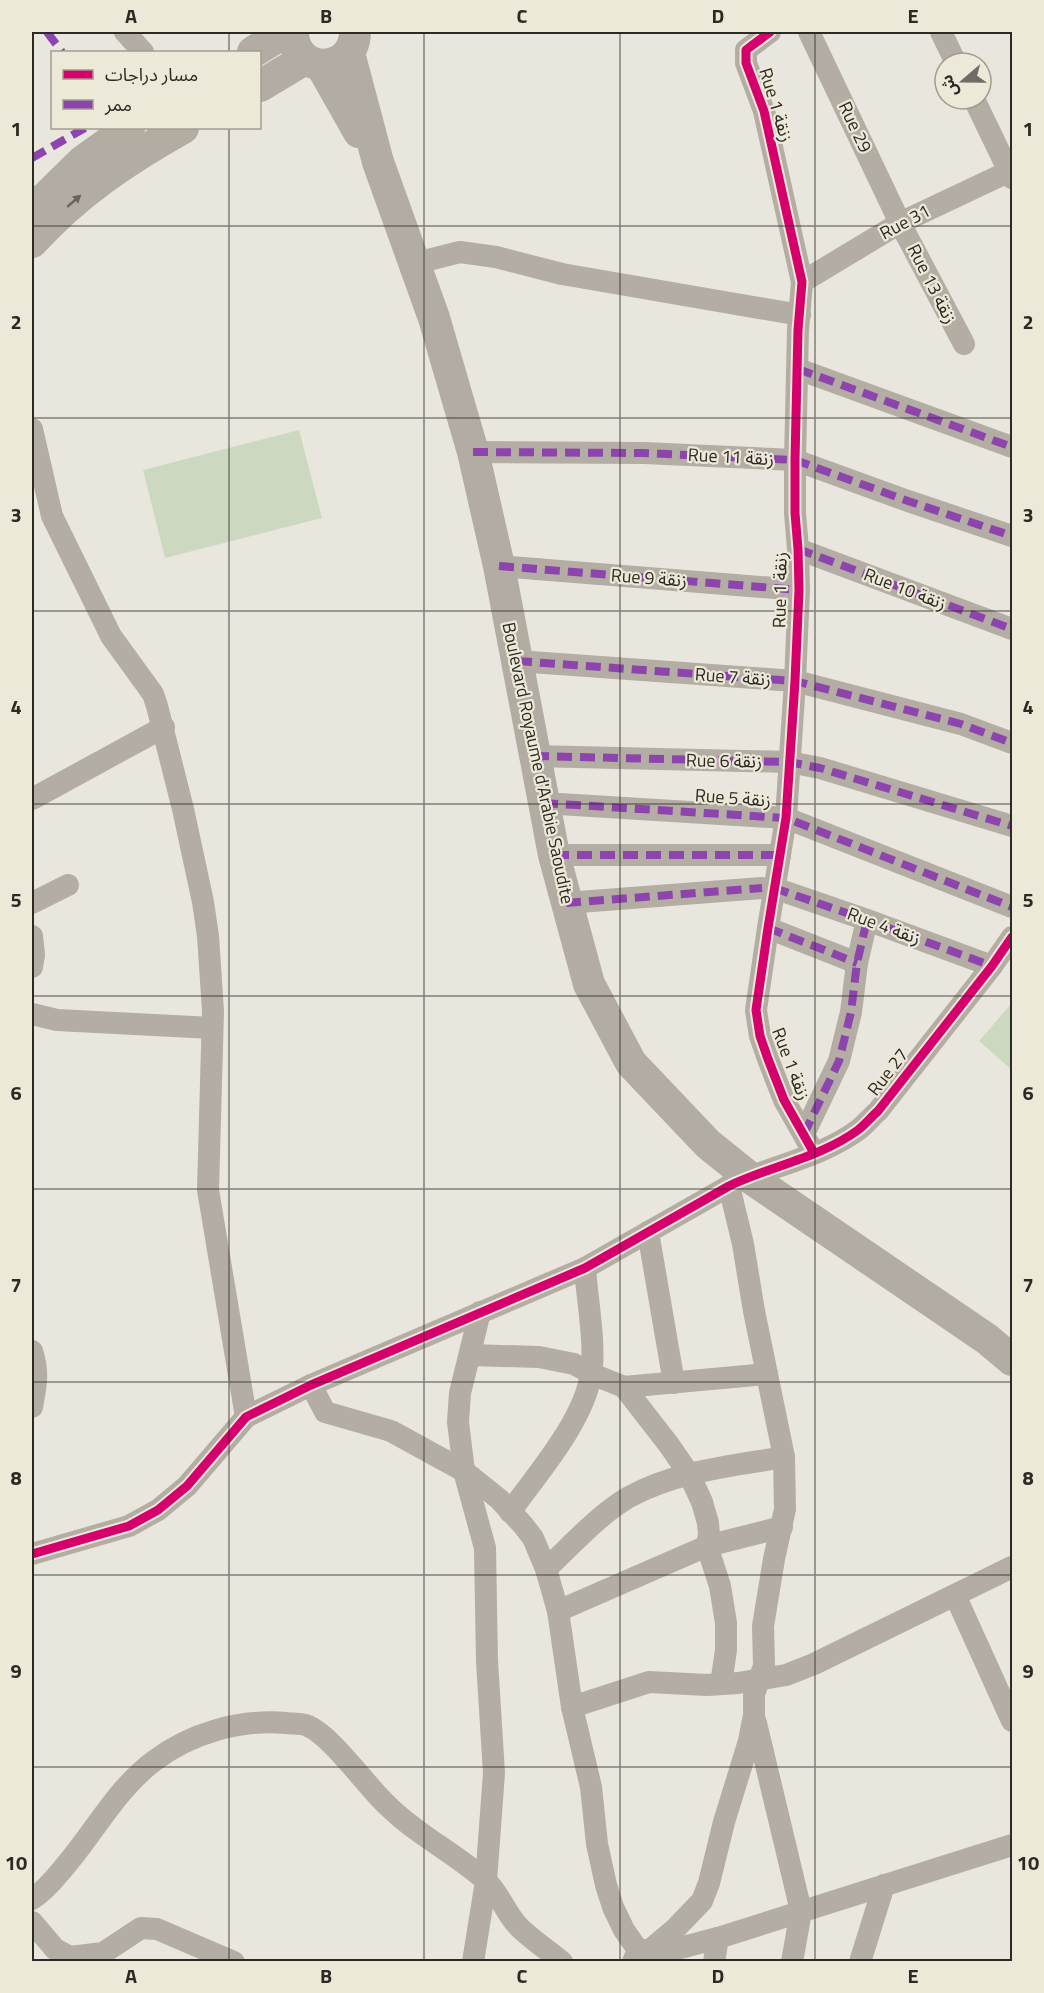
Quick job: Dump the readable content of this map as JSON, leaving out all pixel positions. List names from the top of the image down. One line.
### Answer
{"streets":{"main road":["Boulevard Royaume d'Arabie Saoudite"],"street":["Rue 1 زنقة","Rue 29","Rue 31","Rue 13 زنقة","Rue 11 زنقة","Rue 9 زنقة","Rue 10 زنقة","Rue 7 زنقة","Rue 6 زنقة","Rue 5 زنقة","Rue 4 زنقة","Rue 27"]},"crossings":[["Rue 1 زنقة","Rue 31"],["Rue 1 زنقة","Rue 11 زنقة"],["Rue 1 زنقة","Rue 9 زنقة"],["Rue 1 زنقة","Rue 10 زنقة"],["Rue 1 زنقة","Rue 7 زنقة"],["Rue 1 زنقة","Rue 6 زنقة"],["Rue 1 زنقة","Rue 5 زنقة"],["Rue 1 زنقة","Rue 4 زنقة"],["Rue 1 زنقة","Rue 27"],["Rue 29","Rue 31"],["Rue 29","Rue 13 زنقة"],["Rue 31","Rue 13 زنقة"],["Rue 11 زنقة","Boulevard Royaume d'Arabie Saoudite"],["Rue 9 زنقة","Boulevard Royaume d'Arabie Saoudite"],["Rue 7 زنقة","Boulevard Royaume d'Arabie Saoudite"],["Rue 6 زنقة","Boulevard Royaume d'Arabie Saoudite"],["Boulevard Royaume d'Arabie Saoudite","Rue 5 زنقة"],["Boulevard Royaume d'Arabie Saoudite","Rue 4 زنقة"],["Boulevard Royaume d'Arabie Saoudite","Rue 27"],["Rue 4 زنقة","Rue 27"]],"legend":["مسار دراجات","ممر"],"north":"left","grid":{"columns":["A","B","C","D","E"],"rows":["1","2","3","4","5","6","7","8","9","10"]}}
